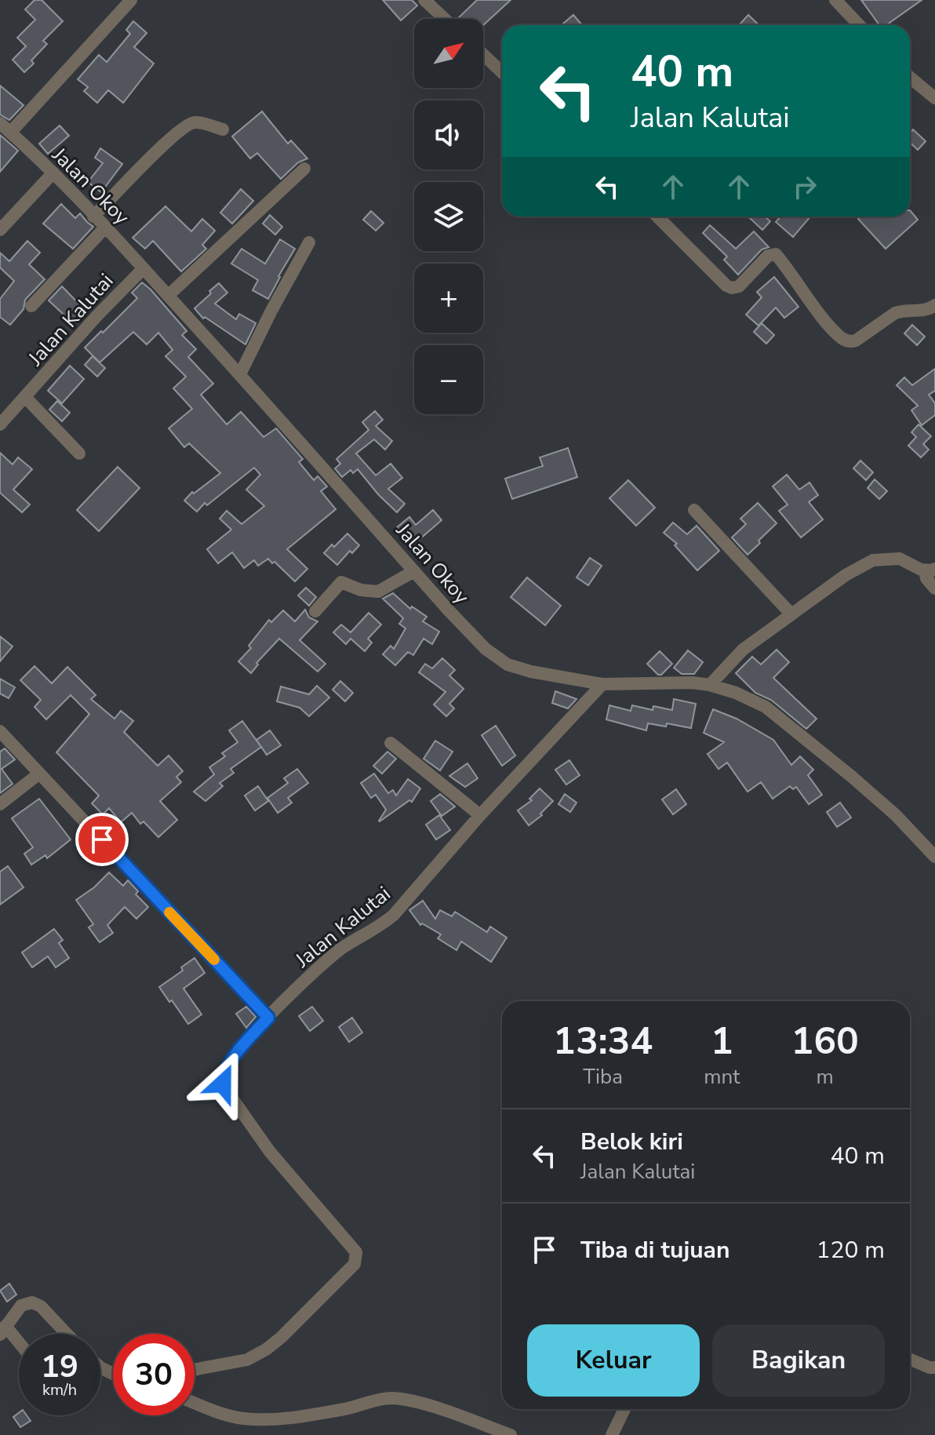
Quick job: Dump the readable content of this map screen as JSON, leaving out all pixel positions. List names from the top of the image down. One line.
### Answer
{"streets":{"street":["Jalan Okoy","Jalan Kalutai"]},"crossings":[["Jalan Okoy","Jalan Kalutai"]],"north":"top right","page":{"map_buttons":["+","−"],"turn":["40 m","Jalan Kalutai"],"eta":["13:34","Tiba","1","mnt","160","m"],"list":[{"name":"Belok kiri","note":"Jalan Kalutai","value":"40 m"},{"name":"Tiba di tujuan","value":"120 m"}],"buttons":["Keluar","Bagikan"],"speed":"19 km/h","limit":"30"}}
